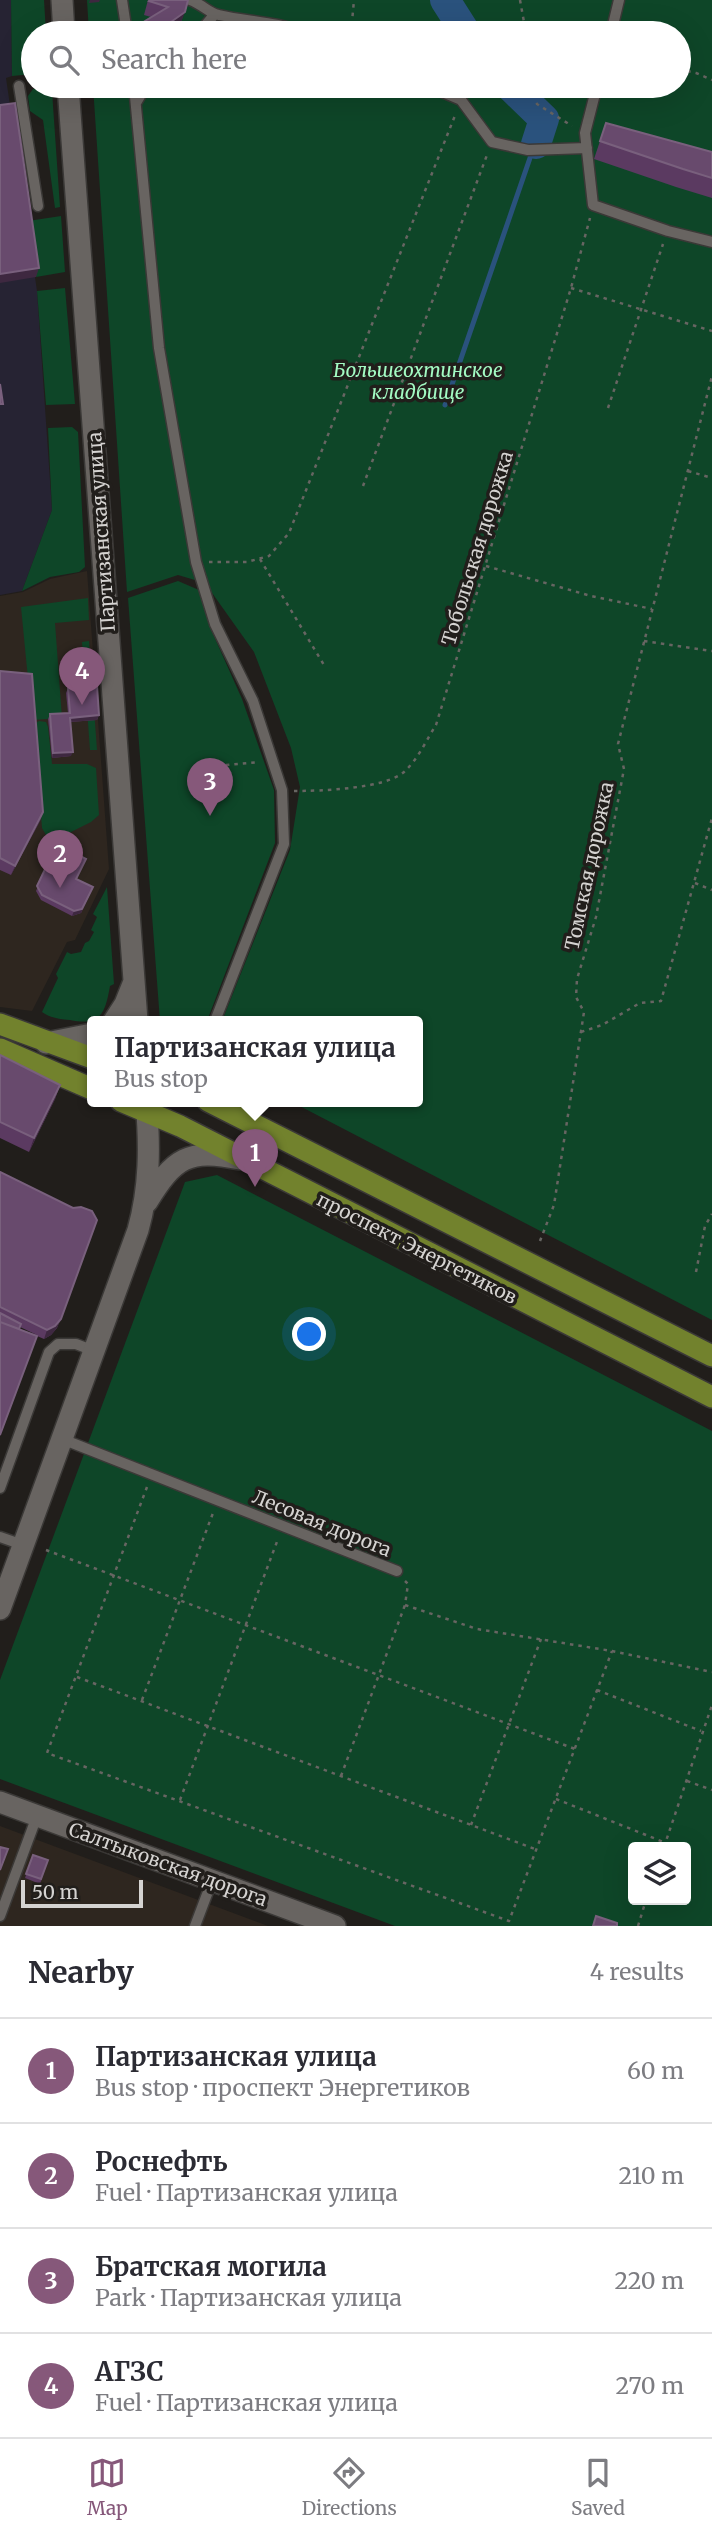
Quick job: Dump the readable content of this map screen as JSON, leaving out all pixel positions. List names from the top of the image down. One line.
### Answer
{"streets":{"main road":["проспект Энергетиков"],"street":["Партизанская улица","Салтыковская дорога"],"lane":["Лесовая дорога"],"path":["Тобольская дорожка","Томская дорожка"]},"parks":["Большеохтинское кладбище"],"scale_bar":"50 m","page":{"search":"Search here","pins":["4","3","2","1"],"popup":["Партизанская улица","Bus stop"],"scale":"50 m","heading":["Nearby","4 results"],"list":[{"mark":"1","name":"Партизанская улица","note":"Bus stop · проспект Энергетиков","value":"60 m"},{"mark":"2","name":"Роснефть","note":"Fuel · Партизанская улица","value":"210 m"},{"mark":"3","name":"Братская могила","note":"Park · Партизанская улица","value":"220 m"},{"mark":"4","name":"АГЗС","note":"Fuel · Партизанская улица","value":"270 m"}],"nav":["Map","Directions","Saved"]}}
